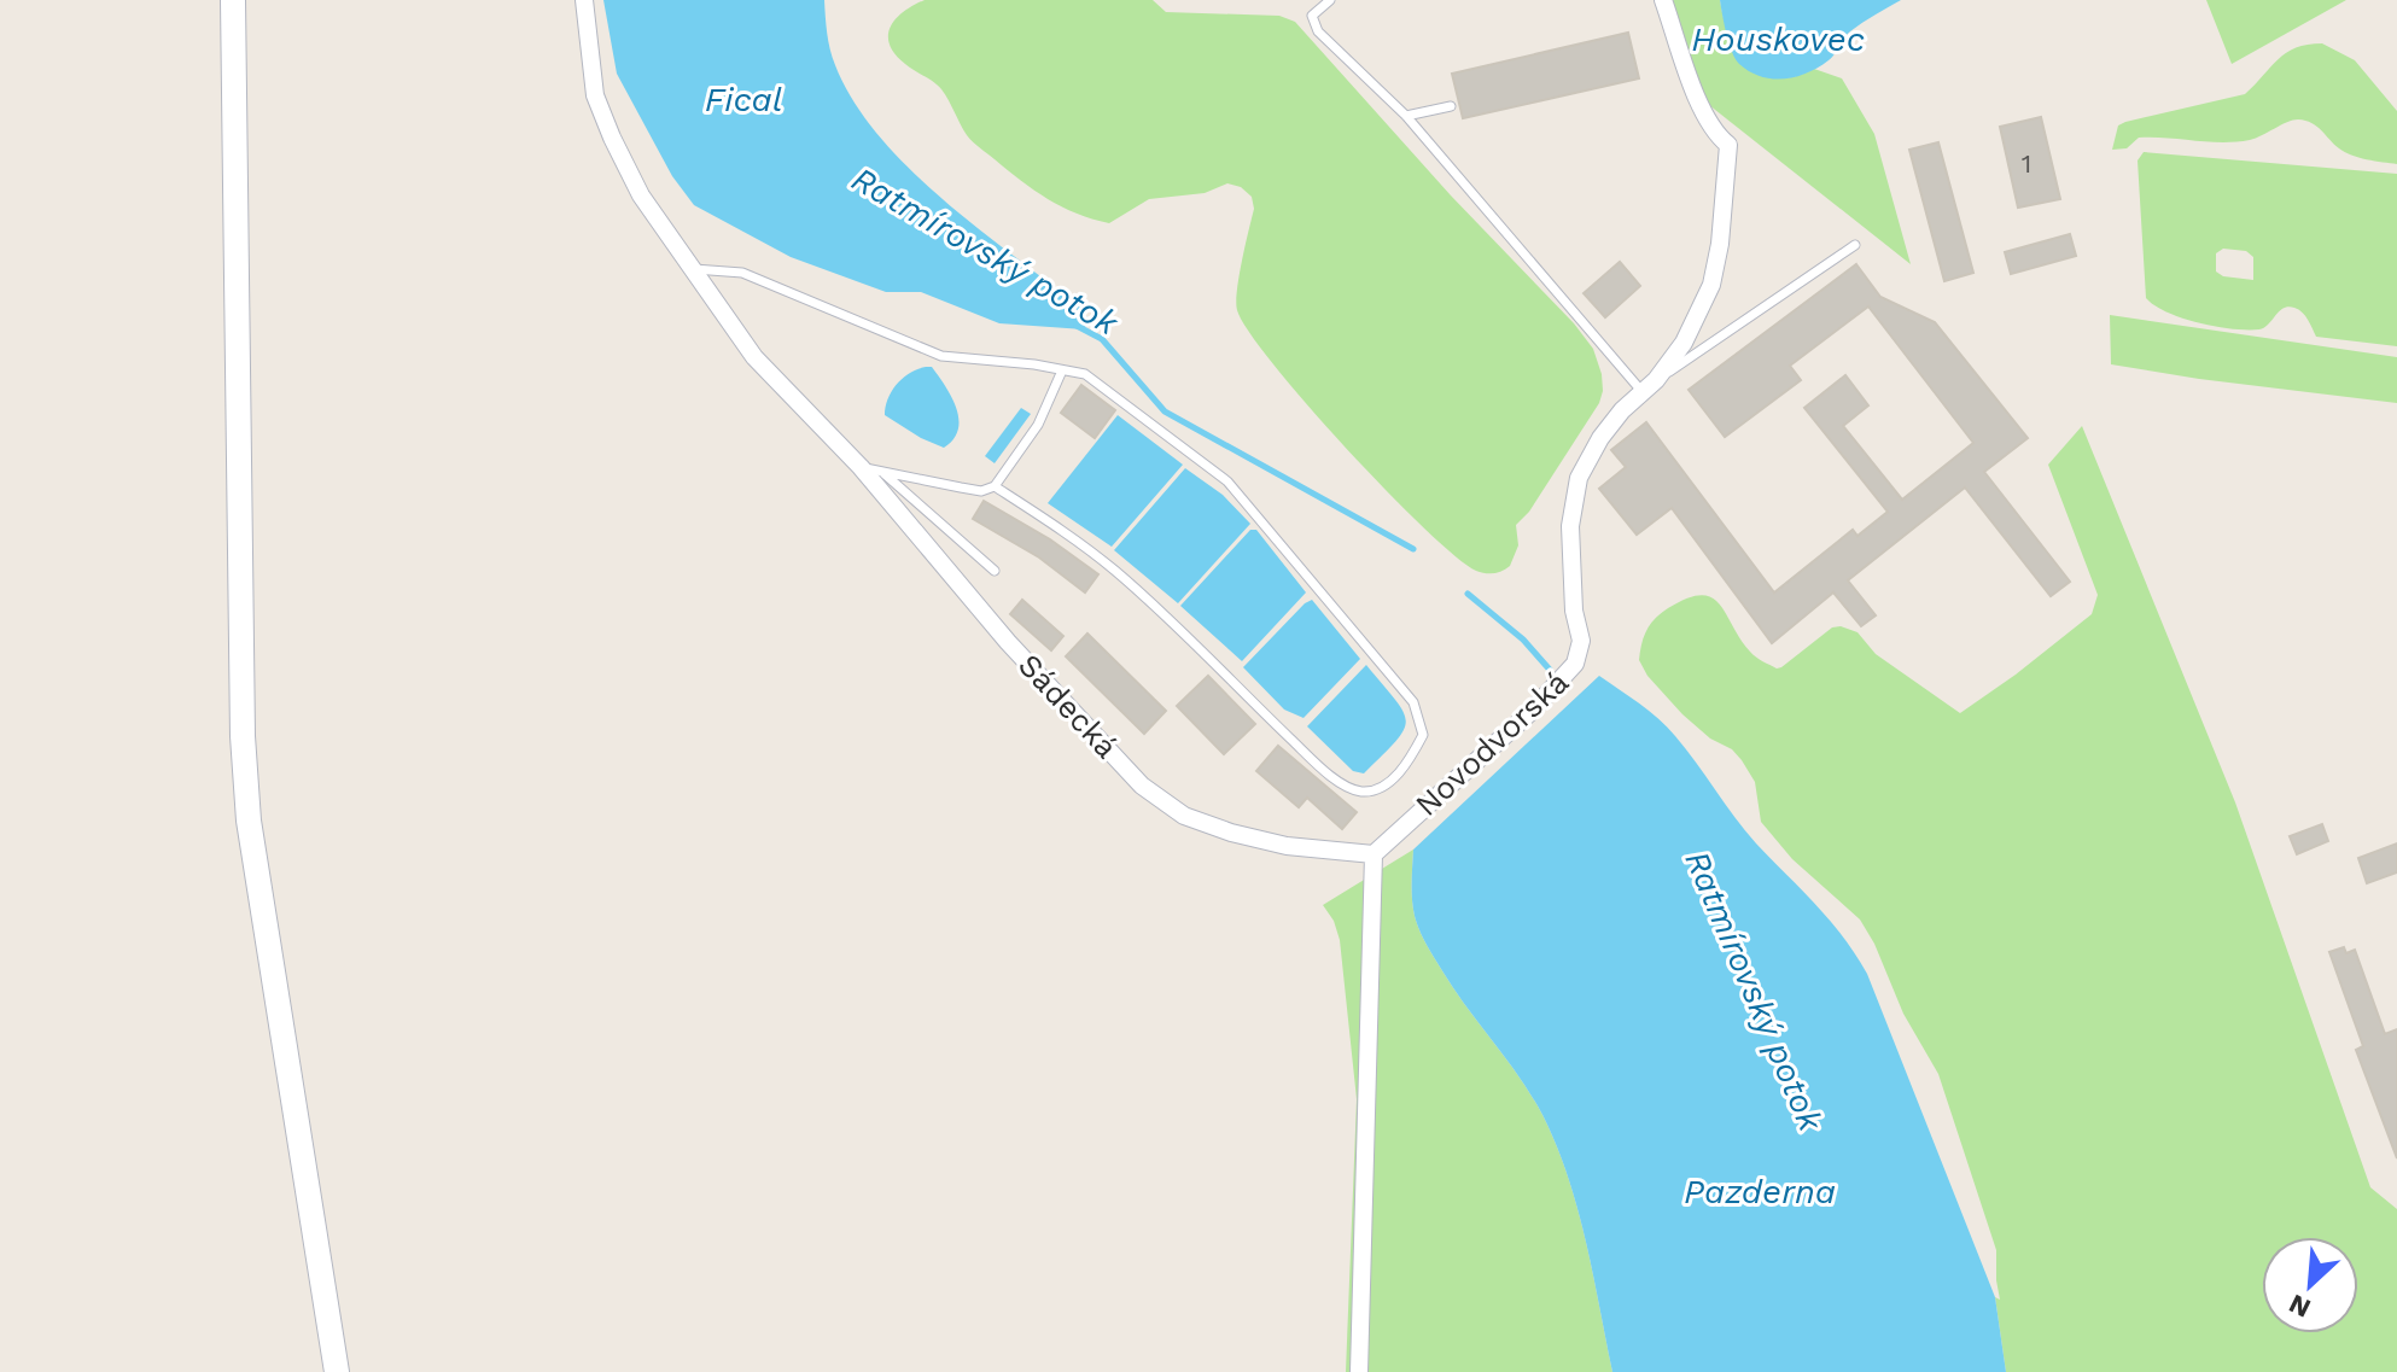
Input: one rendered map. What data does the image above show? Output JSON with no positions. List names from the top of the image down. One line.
{"streets":{"street":["Sádecká","Novodvorská"]},"crossings":[["Sádecká","Novodvorská"]],"water":["Houskovec","Fical","Ratmírovský potok","Pazderna"],"house_numbers":["1"],"north":"bottom left"}
